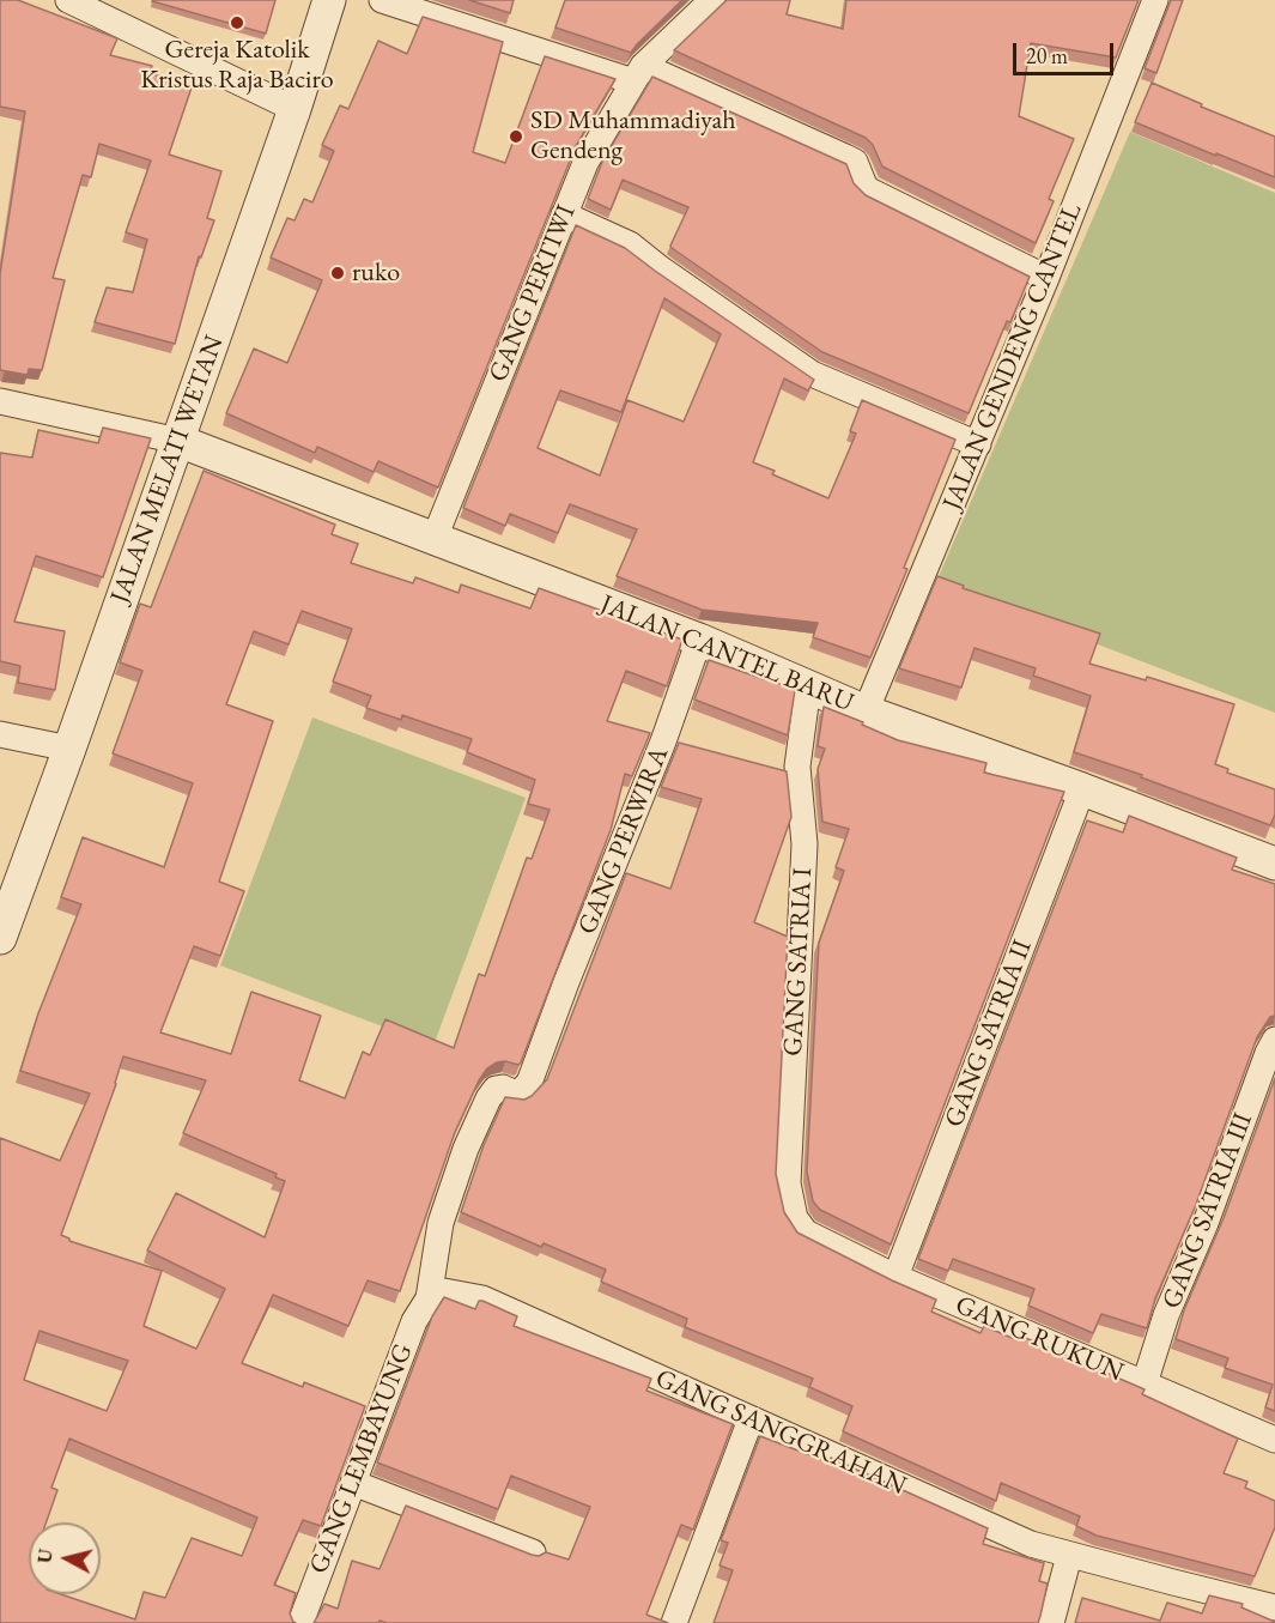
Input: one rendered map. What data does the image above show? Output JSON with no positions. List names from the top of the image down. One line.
{"streets":{"street":["GANG PERTIWI","JALAN GENDENG CANTEL","JALAN MELATI WETAN","JALAN CANTEL BARU","GANG PERWIRA","GANG SATRIA I","GANG SATRIA II","GANG SATRIA III","GANG RUKUN","GANG SANGGRAHAN","GANG LEMBAYUNG"]},"crossings":[["GANG PERTIWI","JALAN CANTEL BARU"],["JALAN GENDENG CANTEL","JALAN CANTEL BARU"],["JALAN MELATI WETAN","JALAN CANTEL BARU"],["JALAN CANTEL BARU","GANG PERWIRA"],["JALAN CANTEL BARU","GANG SATRIA I"],["JALAN CANTEL BARU","GANG SATRIA II"],["GANG PERWIRA","GANG SANGGRAHAN"],["GANG PERWIRA","GANG LEMBAYUNG"],["GANG SATRIA I","GANG RUKUN"],["GANG SATRIA II","GANG RUKUN"],["GANG SATRIA III","GANG RUKUN"],["GANG SANGGRAHAN","GANG LEMBAYUNG"]],"places":["Gereja Katolik Kristus Raja Baciro","SD Muhammadiyah Gendeng","ruko"],"scale_bar":"20 m","north":"left"}
